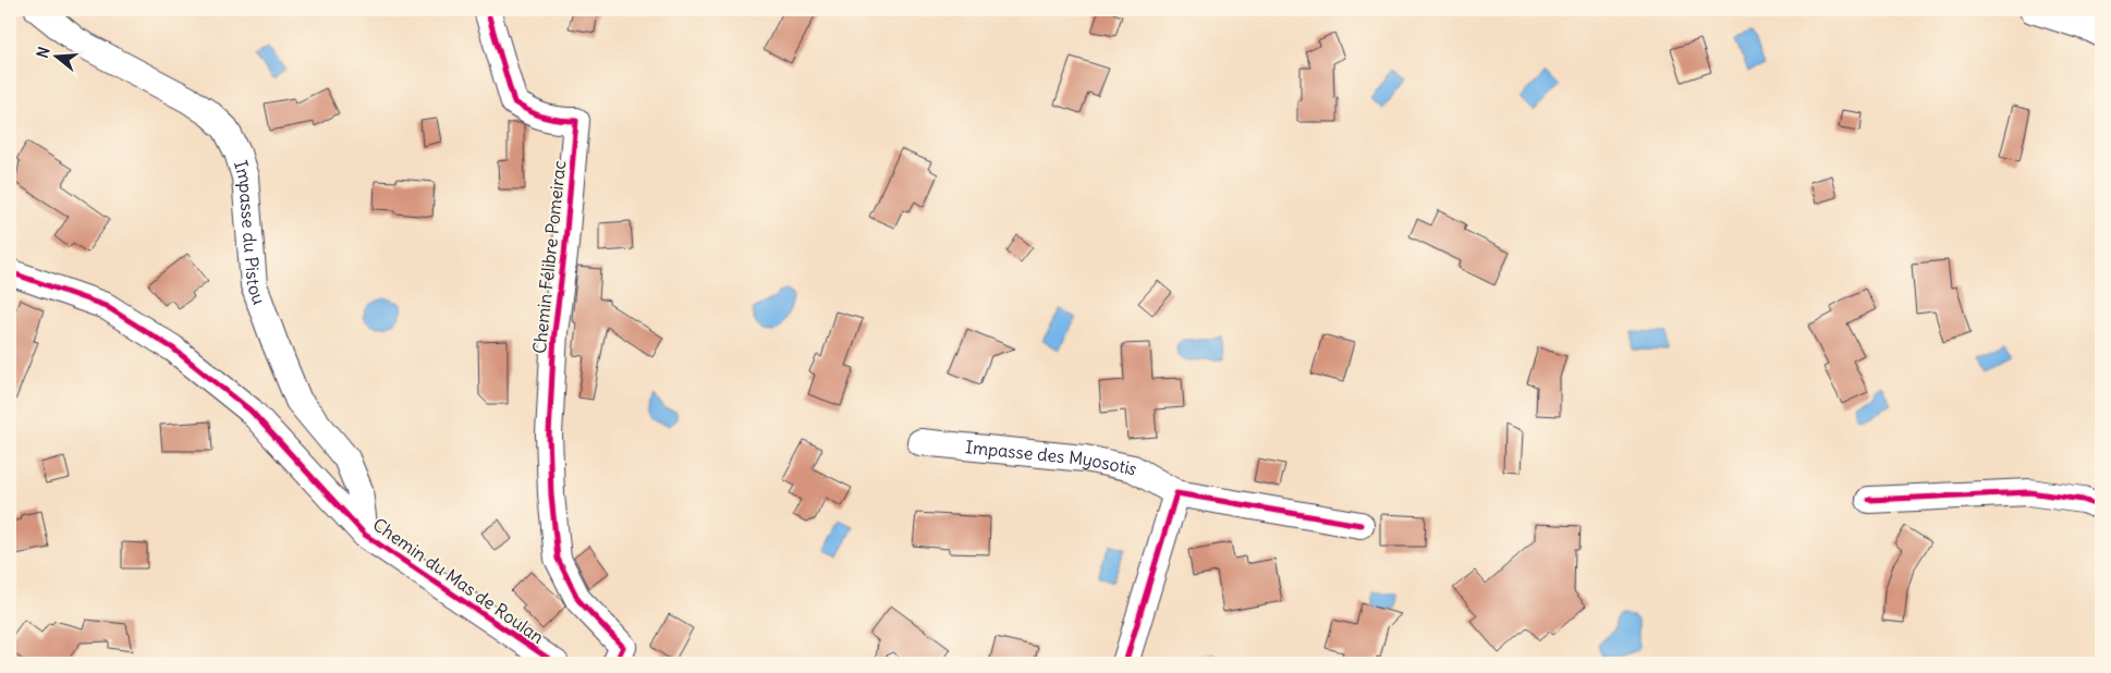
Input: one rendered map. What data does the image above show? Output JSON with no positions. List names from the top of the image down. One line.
{"streets":{"street":["Impasse du Pistou","Chemin Félibre Pomeirac","Impasse des Myosotis","Chemin du Mas de Roulan"]},"crossings":[["Impasse du Pistou","Chemin du Mas de Roulan"]],"north":"left"}
